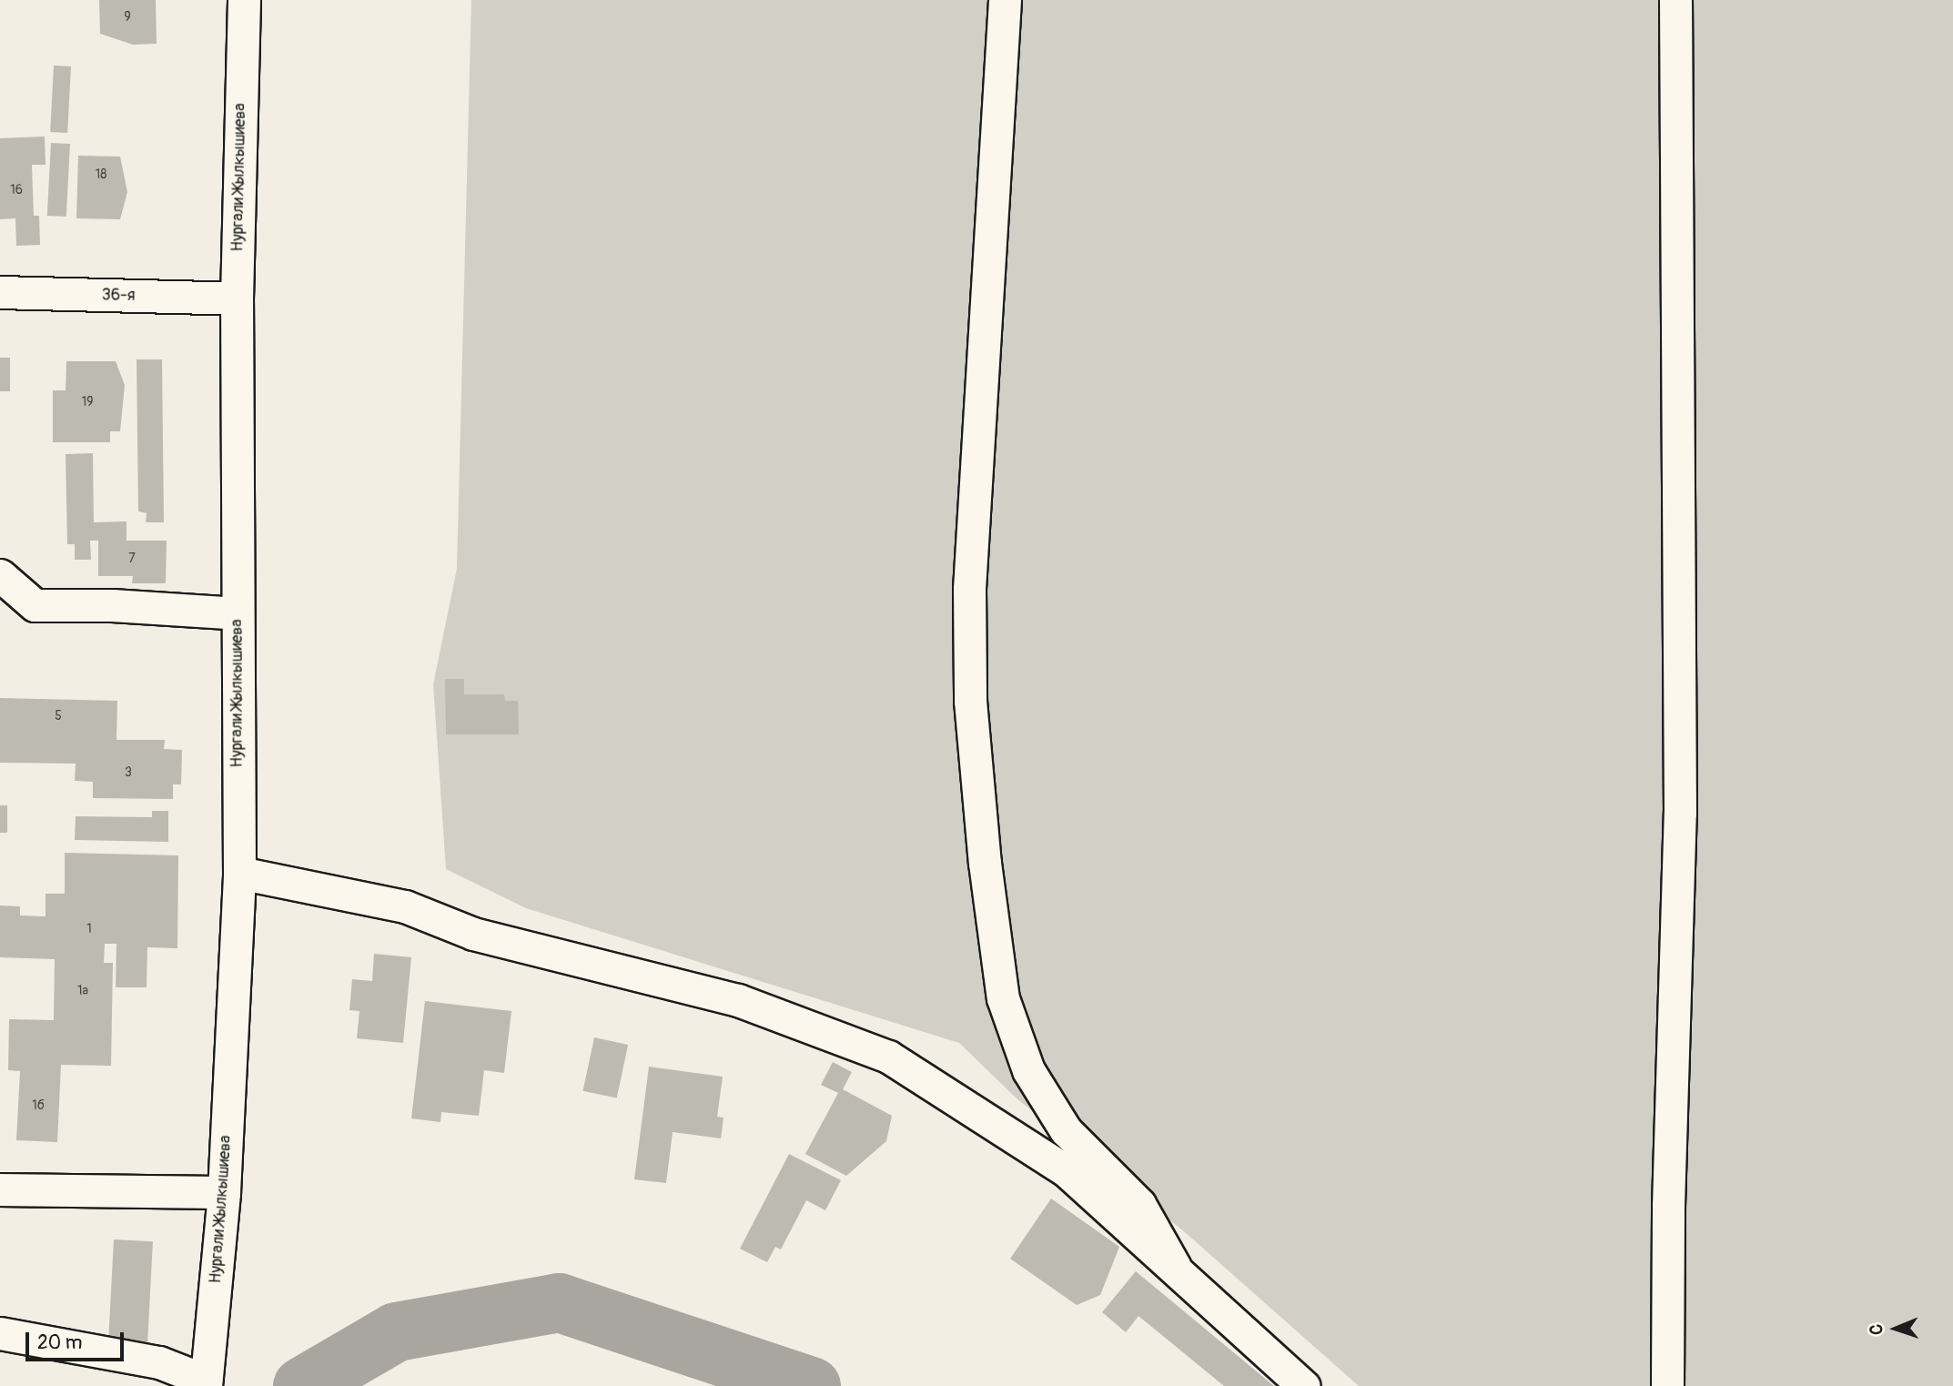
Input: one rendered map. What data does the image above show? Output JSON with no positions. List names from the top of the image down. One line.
{"streets":{"street":["Нургали Жылкышиева","36-я"]},"crossings":[["Нургали Жылкышиева","36-я"]],"house_numbers":["9","18","16","19","7","5","3","1","1а","1б"],"scale_bar":"20 m","north":"left"}
